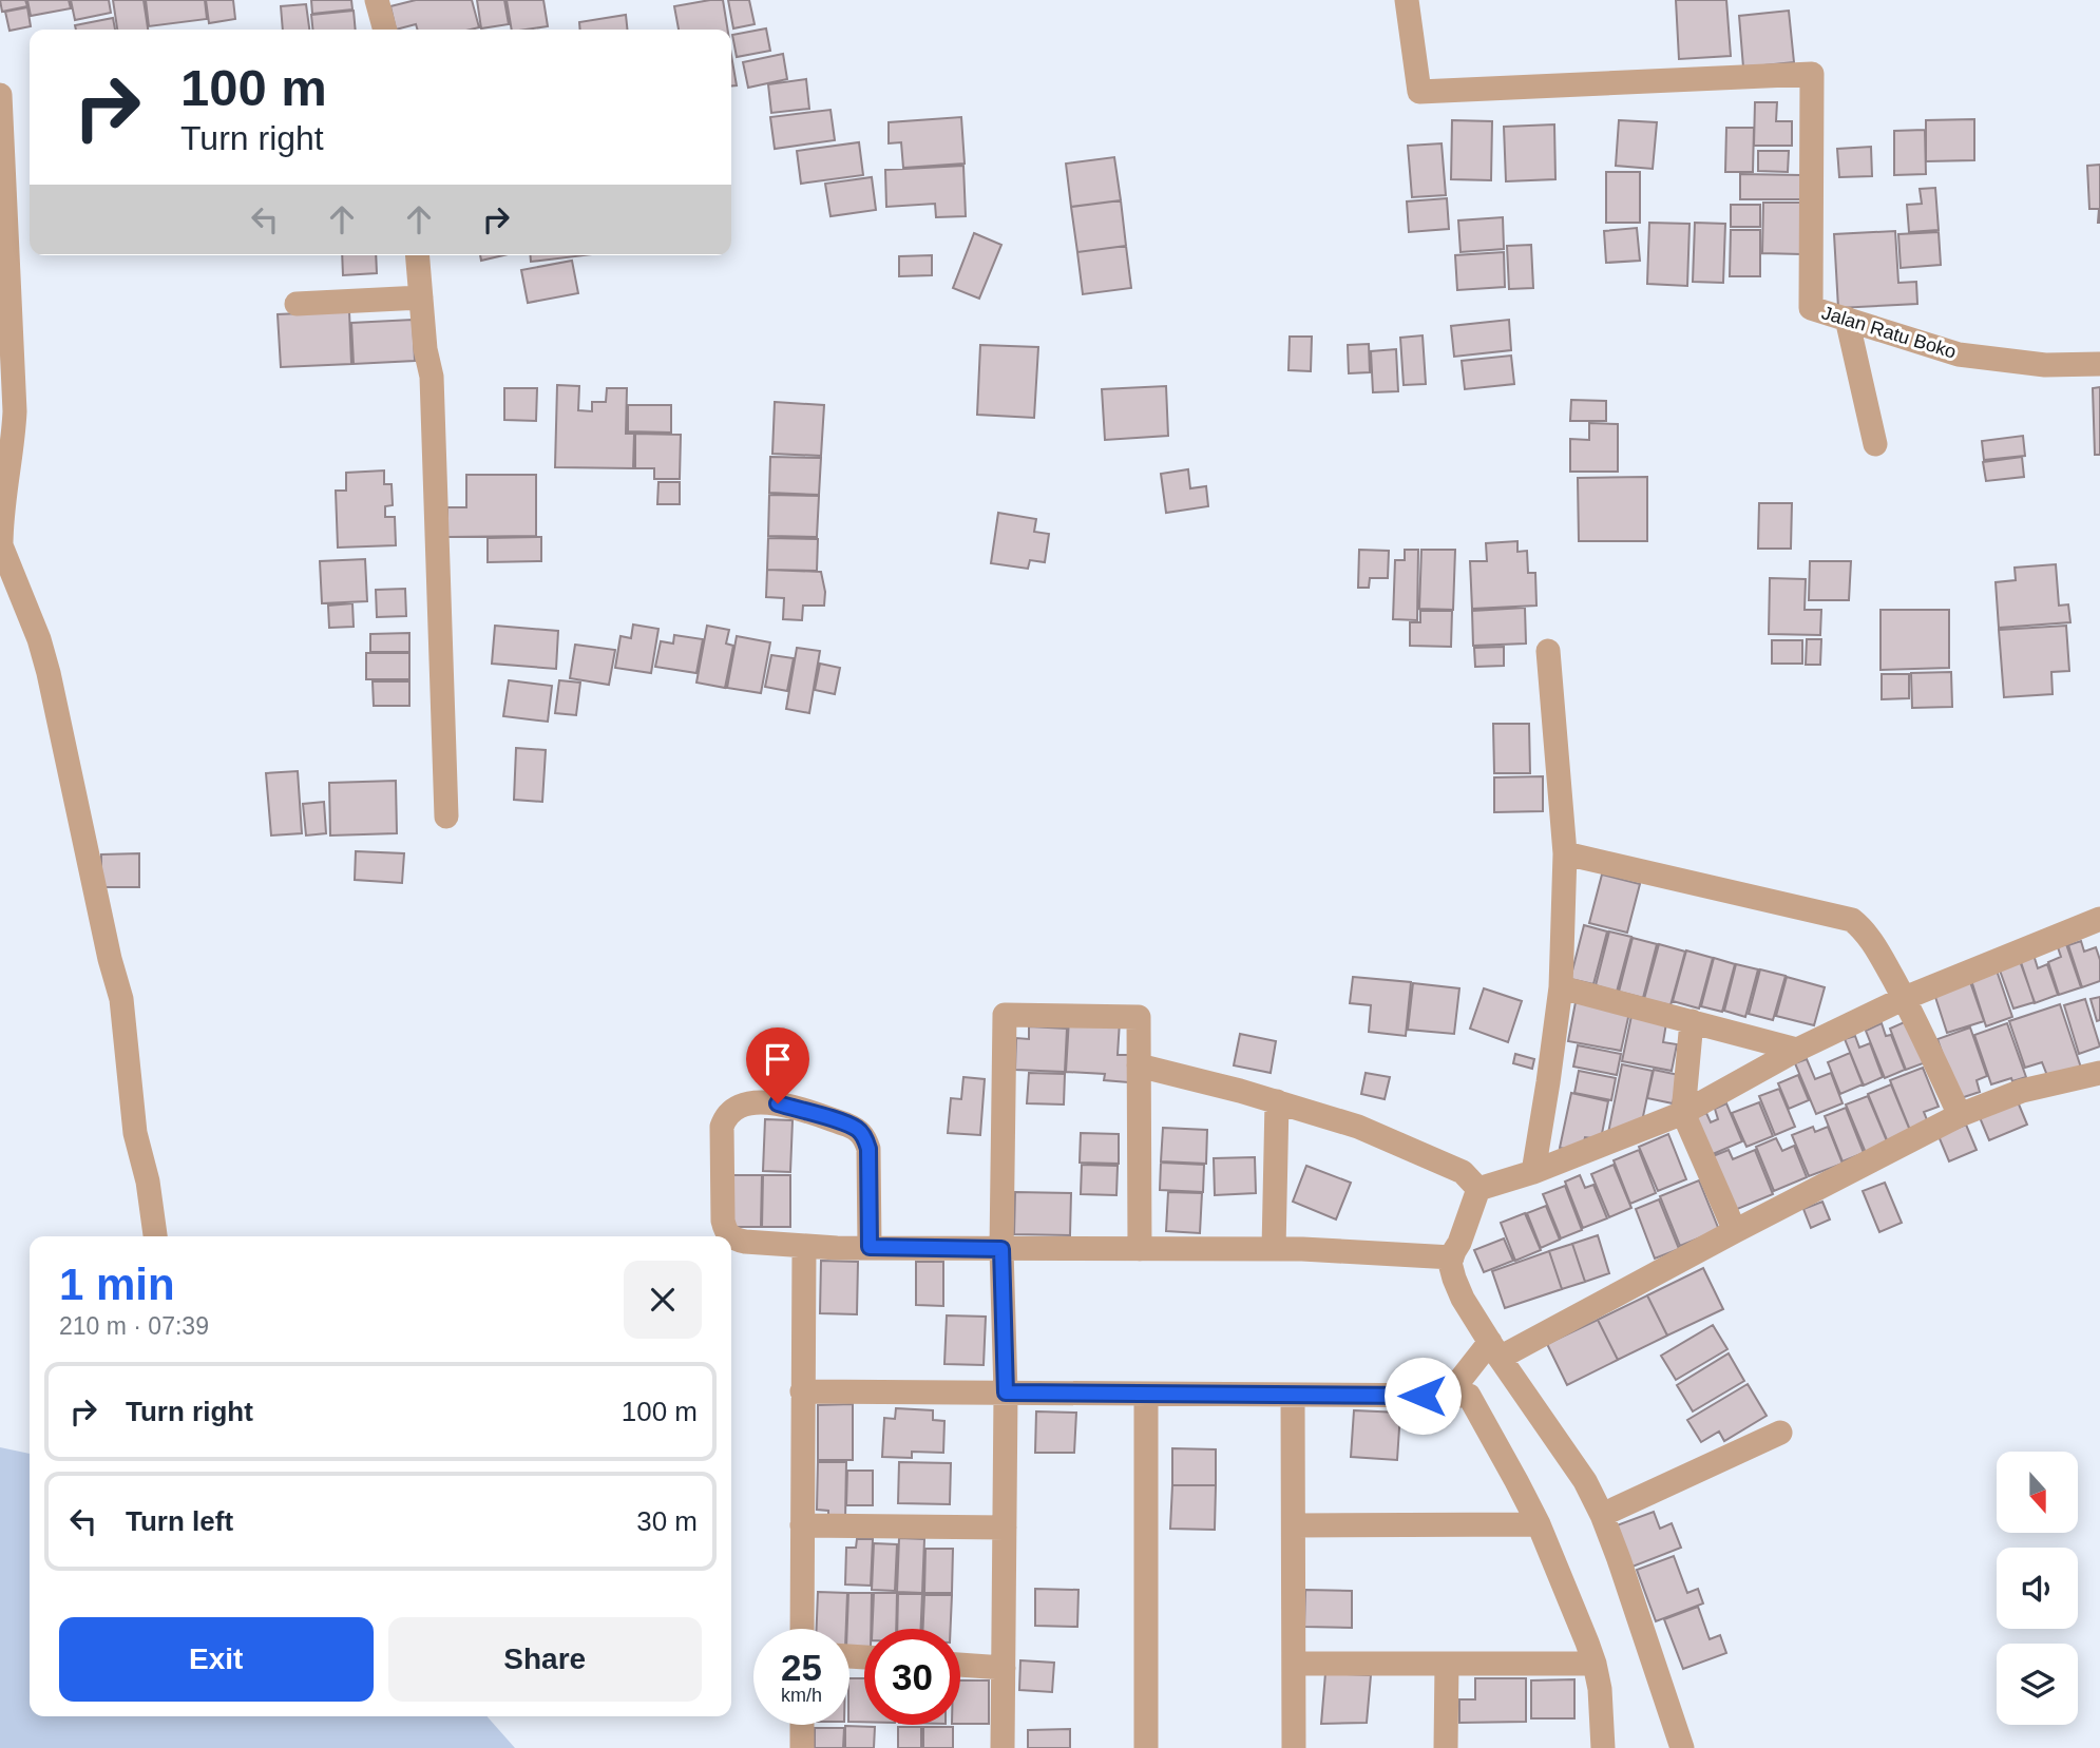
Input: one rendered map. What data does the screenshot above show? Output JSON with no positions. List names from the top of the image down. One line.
{"streets":{"street":["Jalan Ratu Boko"]},"north":"bottom","page":{"turn":["100 m","Turn right"],"heading":["1 min","210 m · 07:39"],"list":[{"name":"Turn right","value":"100 m"},{"name":"Turn left","value":"30 m"}],"buttons":["Exit","Share"],"speed":"25 km/h","limit":"30"}}
